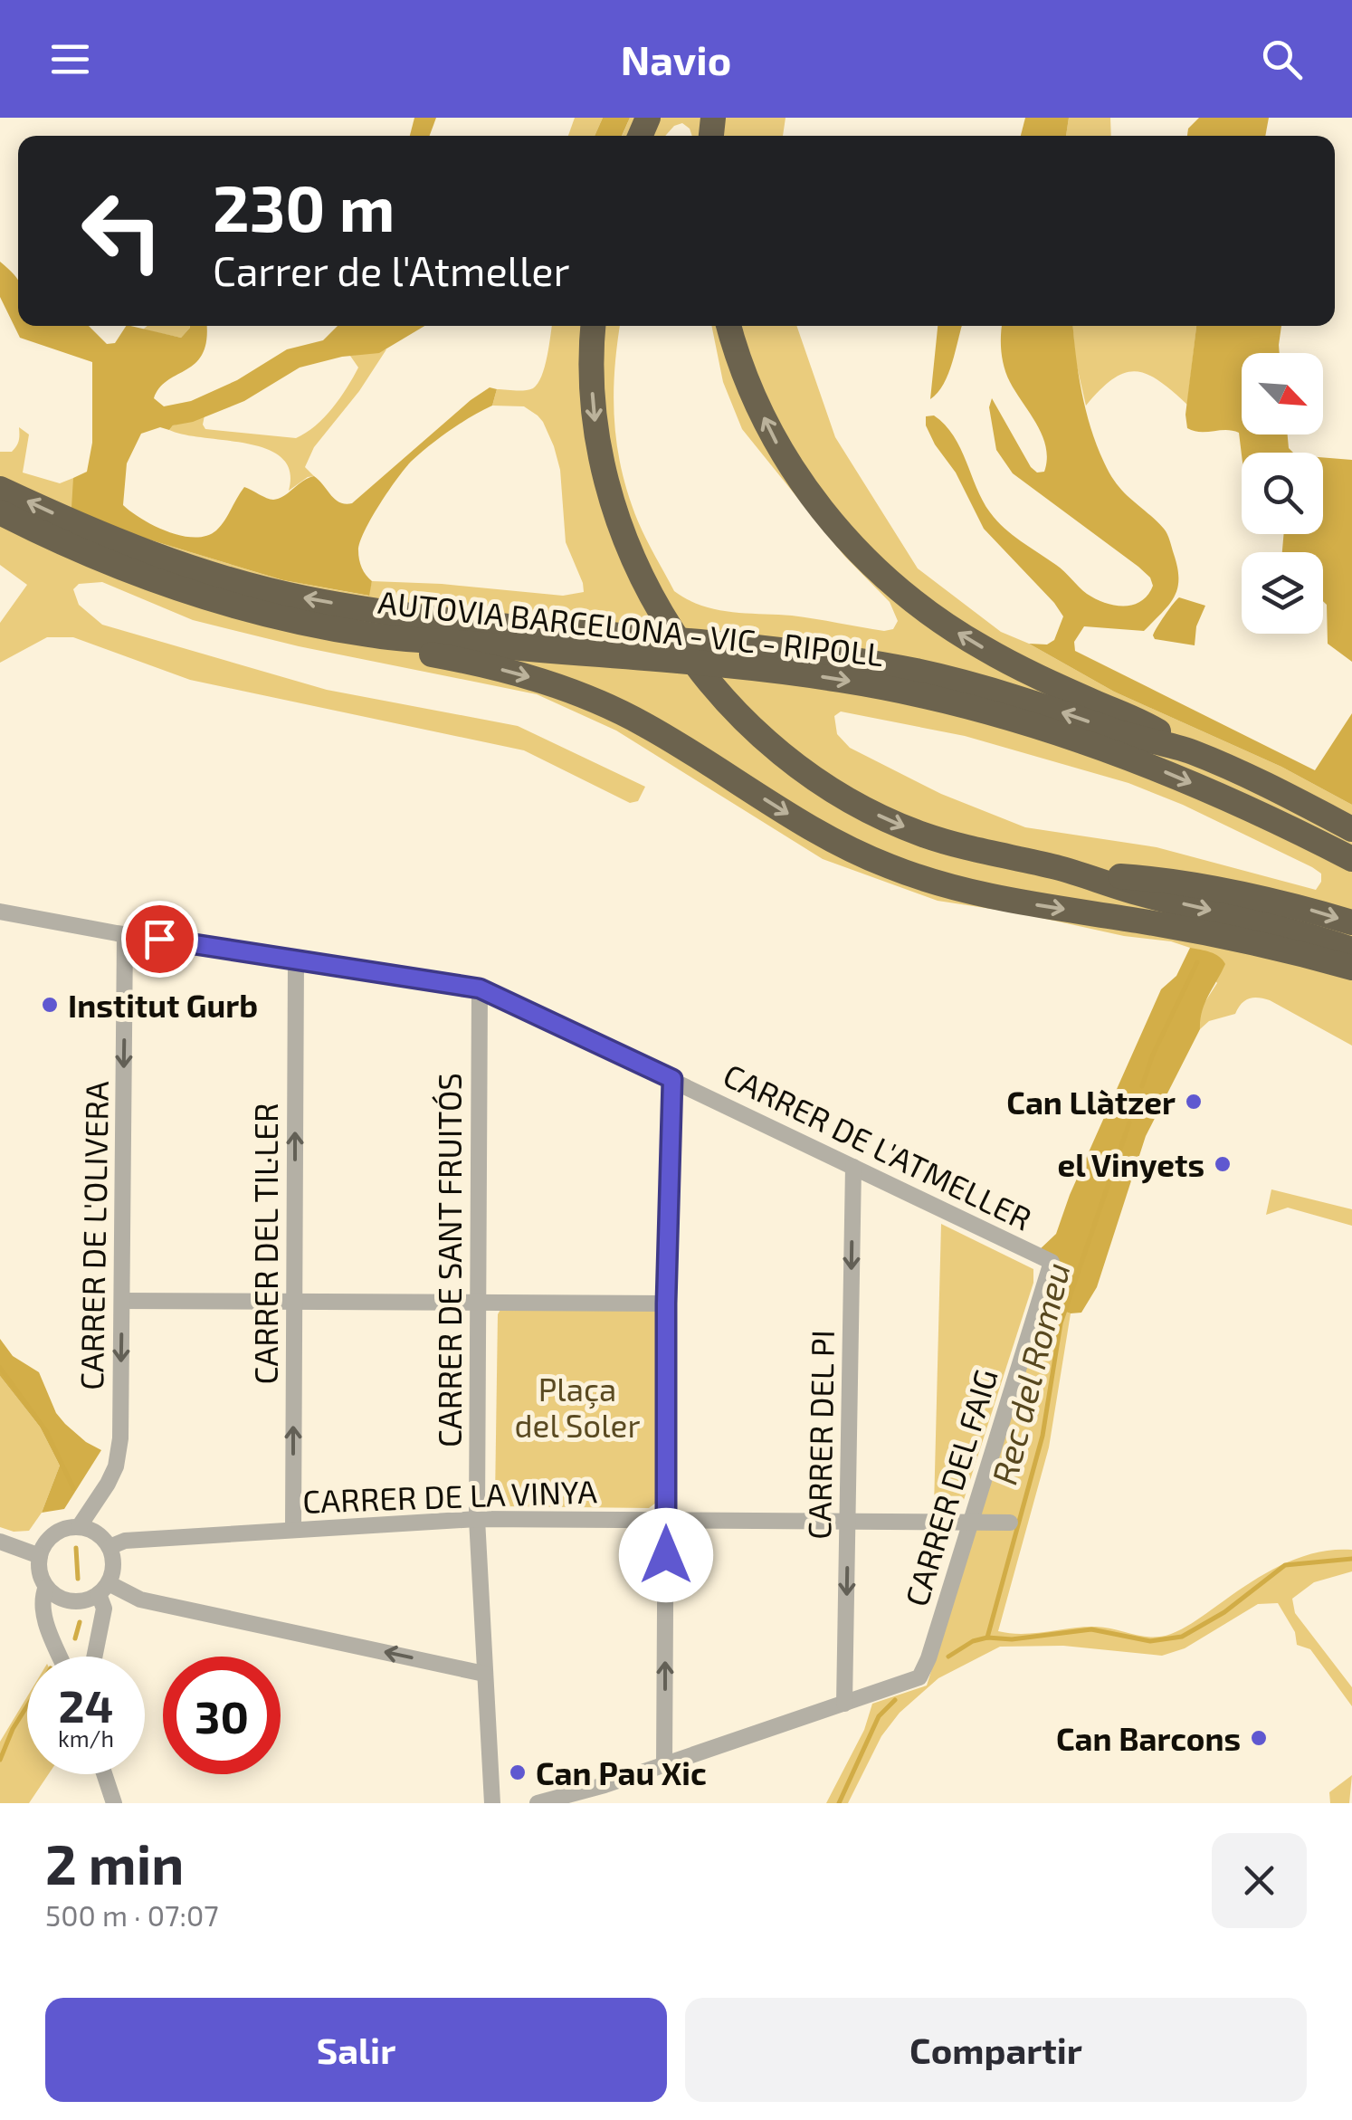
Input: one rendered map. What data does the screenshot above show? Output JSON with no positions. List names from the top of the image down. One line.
{"streets":{"highway":["AUTOVIA BARCELONA - VIC - RIPOLL"],"street":["CARRER DE L'ATMELLER","CARRER DE L'OLIVERA","CARRER DEL TIL·LER","CARRER DE SANT FRUITÓS","CARRER DEL PI","CARRER DEL FAIG","CARRER DE LA VINYA"]},"crossings":[["CARRER DE L'ATMELLER","CARRER DE L'OLIVERA"],["CARRER DE L'ATMELLER","CARRER DEL TIL·LER"],["CARRER DE L'ATMELLER","CARRER DE SANT FRUITÓS"],["CARRER DE L'ATMELLER","CARRER DEL PI"],["CARRER DE L'ATMELLER","CARRER DEL FAIG"],["CARRER DE L'OLIVERA","CARRER DE LA VINYA"],["CARRER DEL TIL·LER","CARRER DE LA VINYA"],["CARRER DE SANT FRUITÓS","CARRER DE LA VINYA"],["CARRER DEL PI","CARRER DEL FAIG"],["CARRER DEL PI","CARRER DE LA VINYA"],["CARRER DEL FAIG","CARRER DE LA VINYA"]],"one_way":["CARRER DE L'OLIVERA","CARRER DEL TIL·LER","CARRER DEL PI"],"water":["Rec del Romeu"],"parks":["Plaça del Soler"],"places":["Institut Gurb","Can Llàtzer","el Vinyets","Can Barcons","Can Pau Xic"],"north":"bottom right","page":{"header":"Navio","turn":["230 m","Carrer de l'Atmeller"],"speed":"24 km/h","limit":"30","heading":["2 min","500 m · 07:07"],"buttons":["Salir","Compartir"]}}
